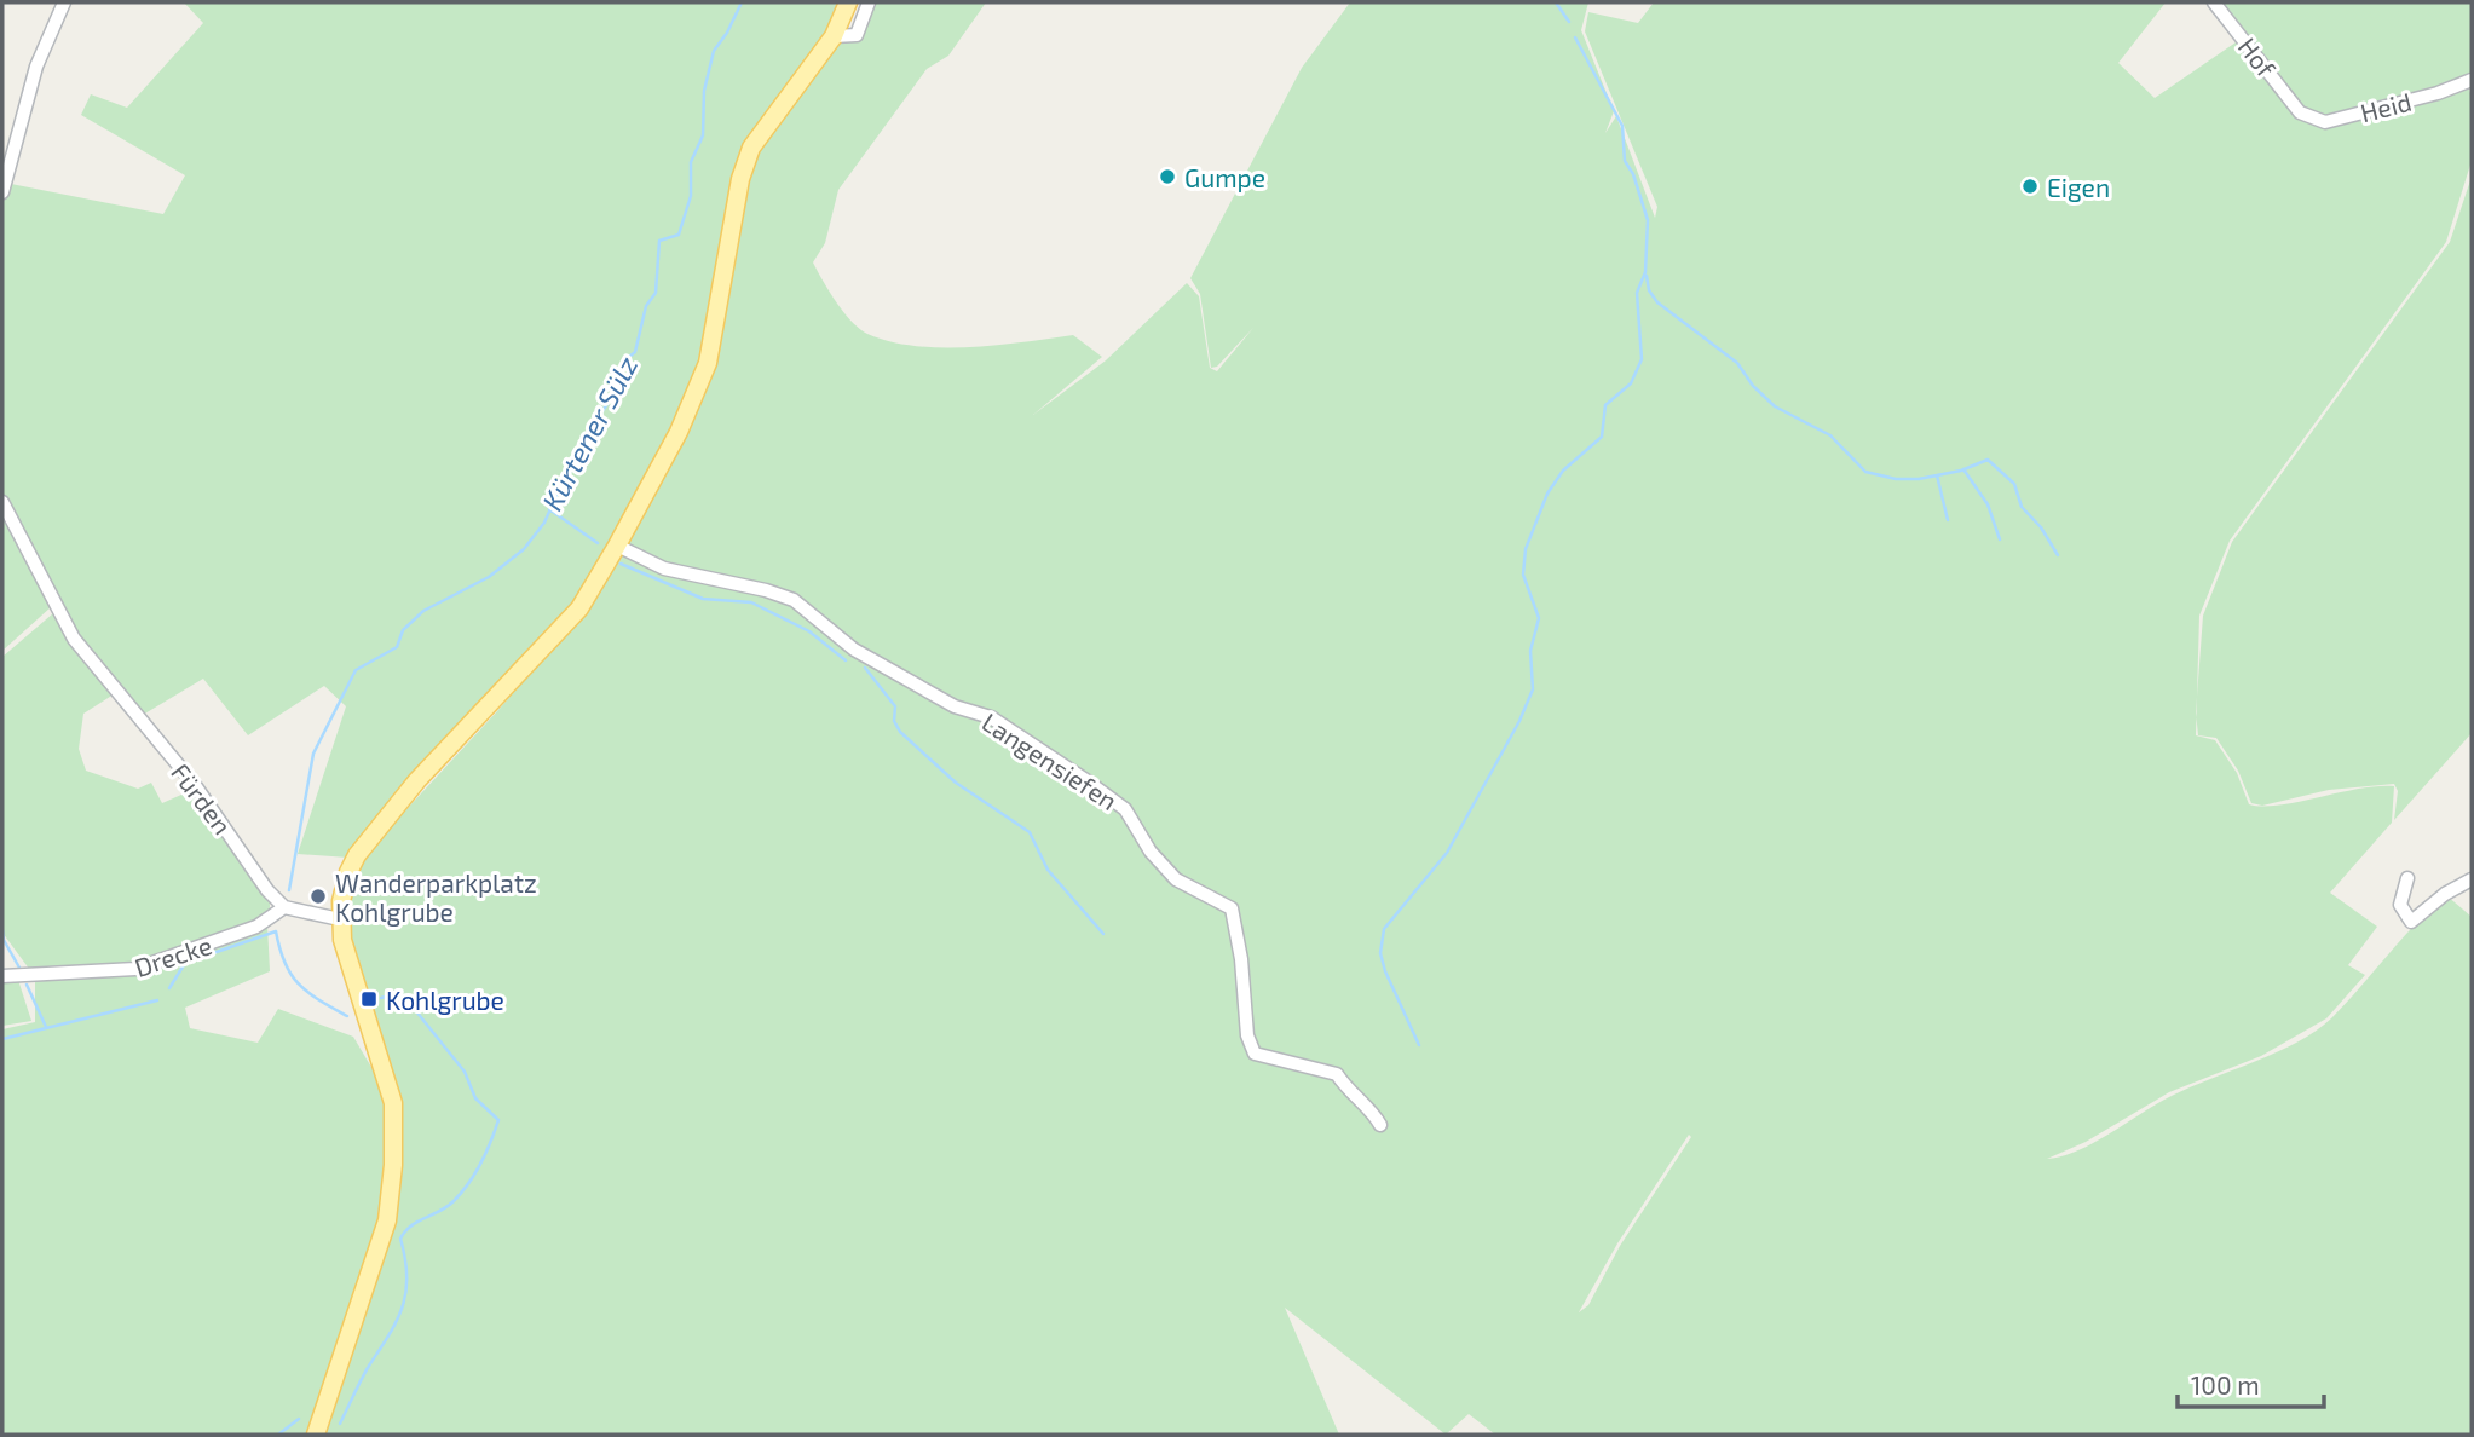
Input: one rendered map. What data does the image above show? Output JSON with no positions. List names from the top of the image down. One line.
{"streets":{"street":["Hof","Heid","Langensiefen","Fürden","Drecke"]},"crossings":[["Hof","Heid"],["Fürden","Drecke"]],"water":["Kürtener Sülz"],"places":{"other":["Gumpe","Eigen","Wanderparkplatz Kohlgrube"],"transit":["Kohlgrube"]},"scale_bar":"100 m"}
